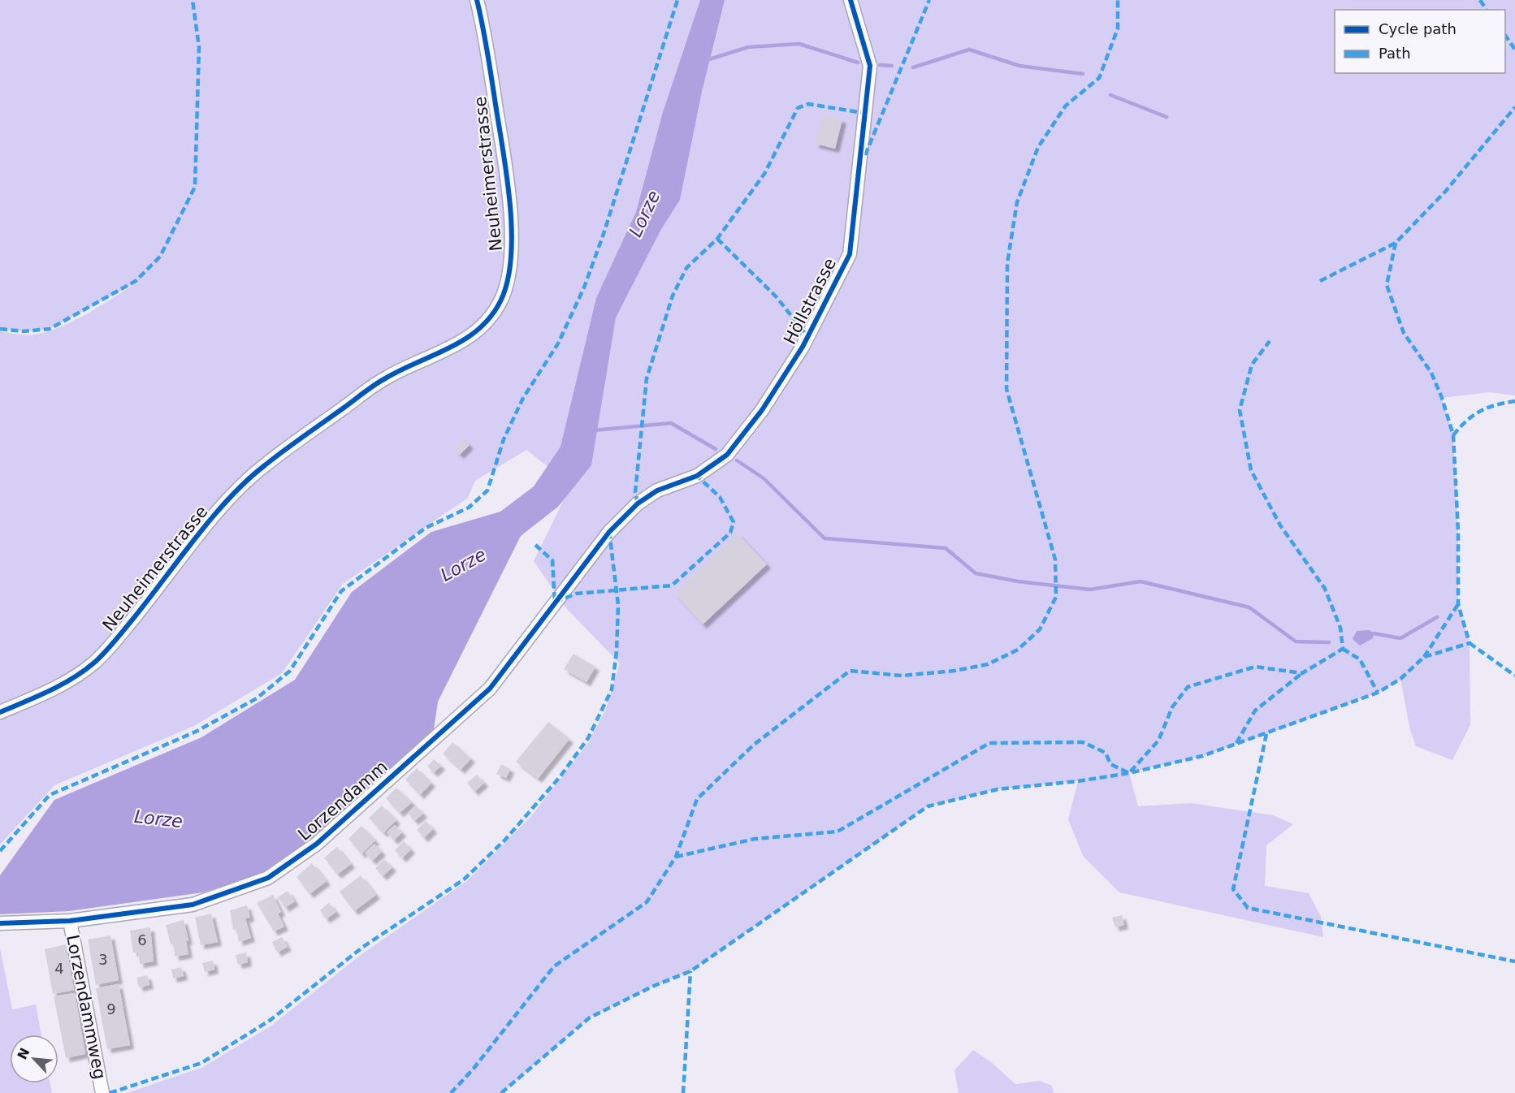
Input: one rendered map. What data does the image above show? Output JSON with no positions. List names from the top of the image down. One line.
{"streets":{"street":["Neuheimerstrasse","Höllstrasse","Lorzendamm","Lorzendammweg"]},"crossings":[["Höllstrasse","Lorzendamm"],["Lorzendamm","Lorzendammweg"]],"water":["Lorze"],"house_numbers":["6","3","4","9"],"legend":["Cycle path","Path"],"north":"top left"}
